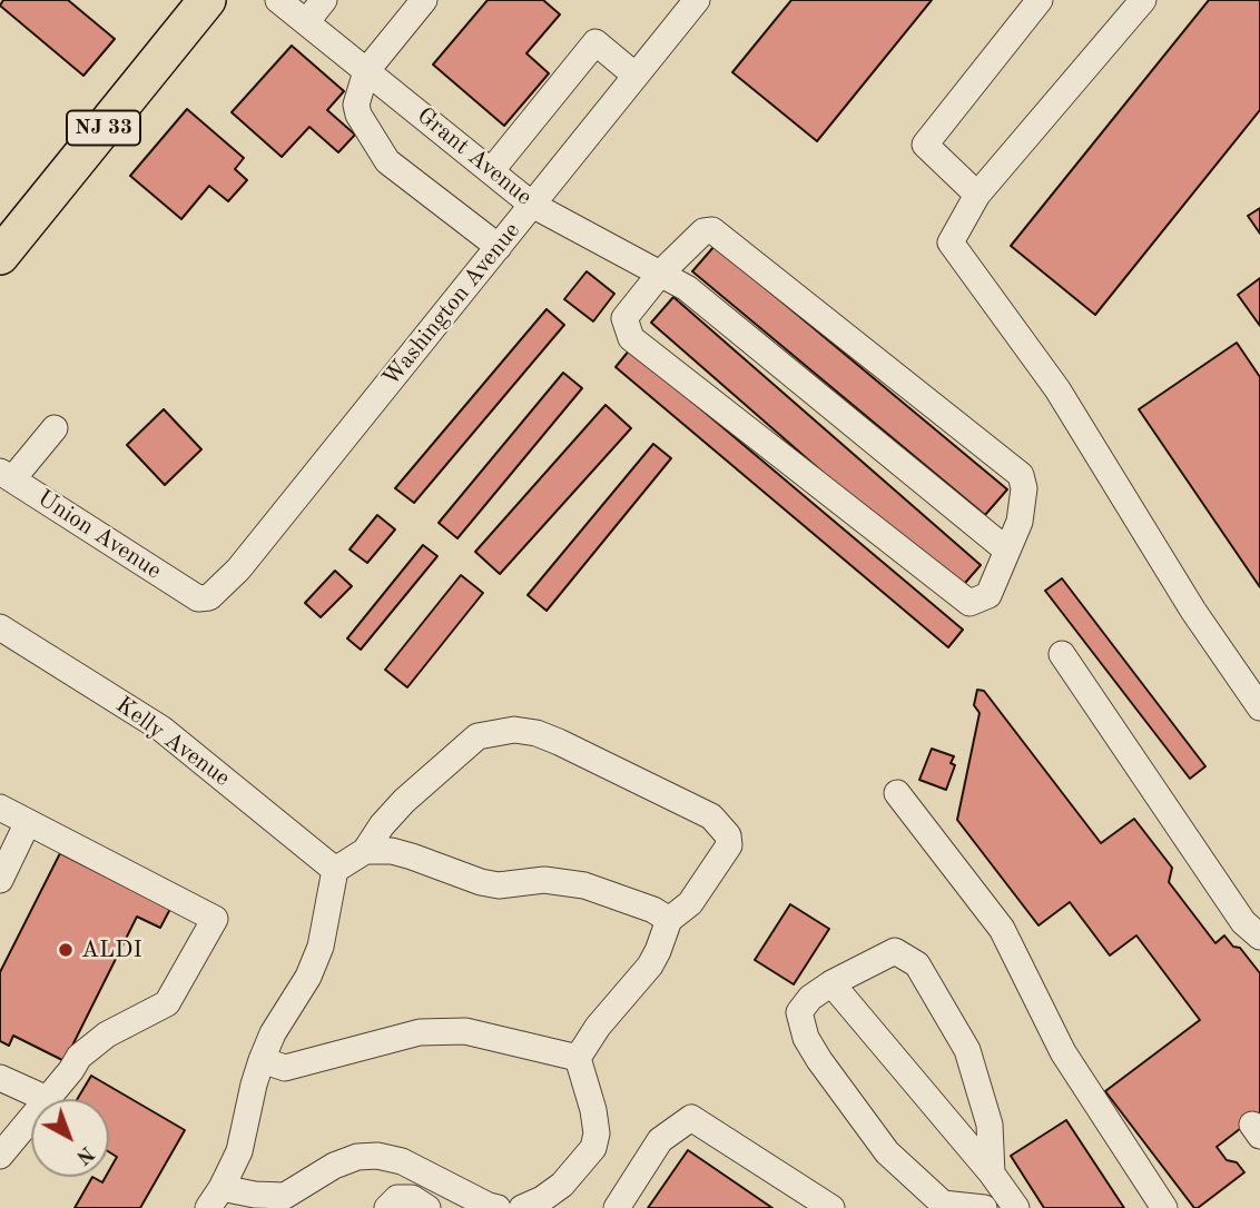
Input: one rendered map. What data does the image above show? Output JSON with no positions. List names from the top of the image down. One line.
{"streets":{"highway":["NJ 33"],"street":["Grant Avenue","Washington Avenue","Union Avenue","Kelly Avenue"]},"crossings":[["Grant Avenue","Washington Avenue"],["Washington Avenue","Union Avenue"]],"places":["ALDI"],"north":"bottom right"}
